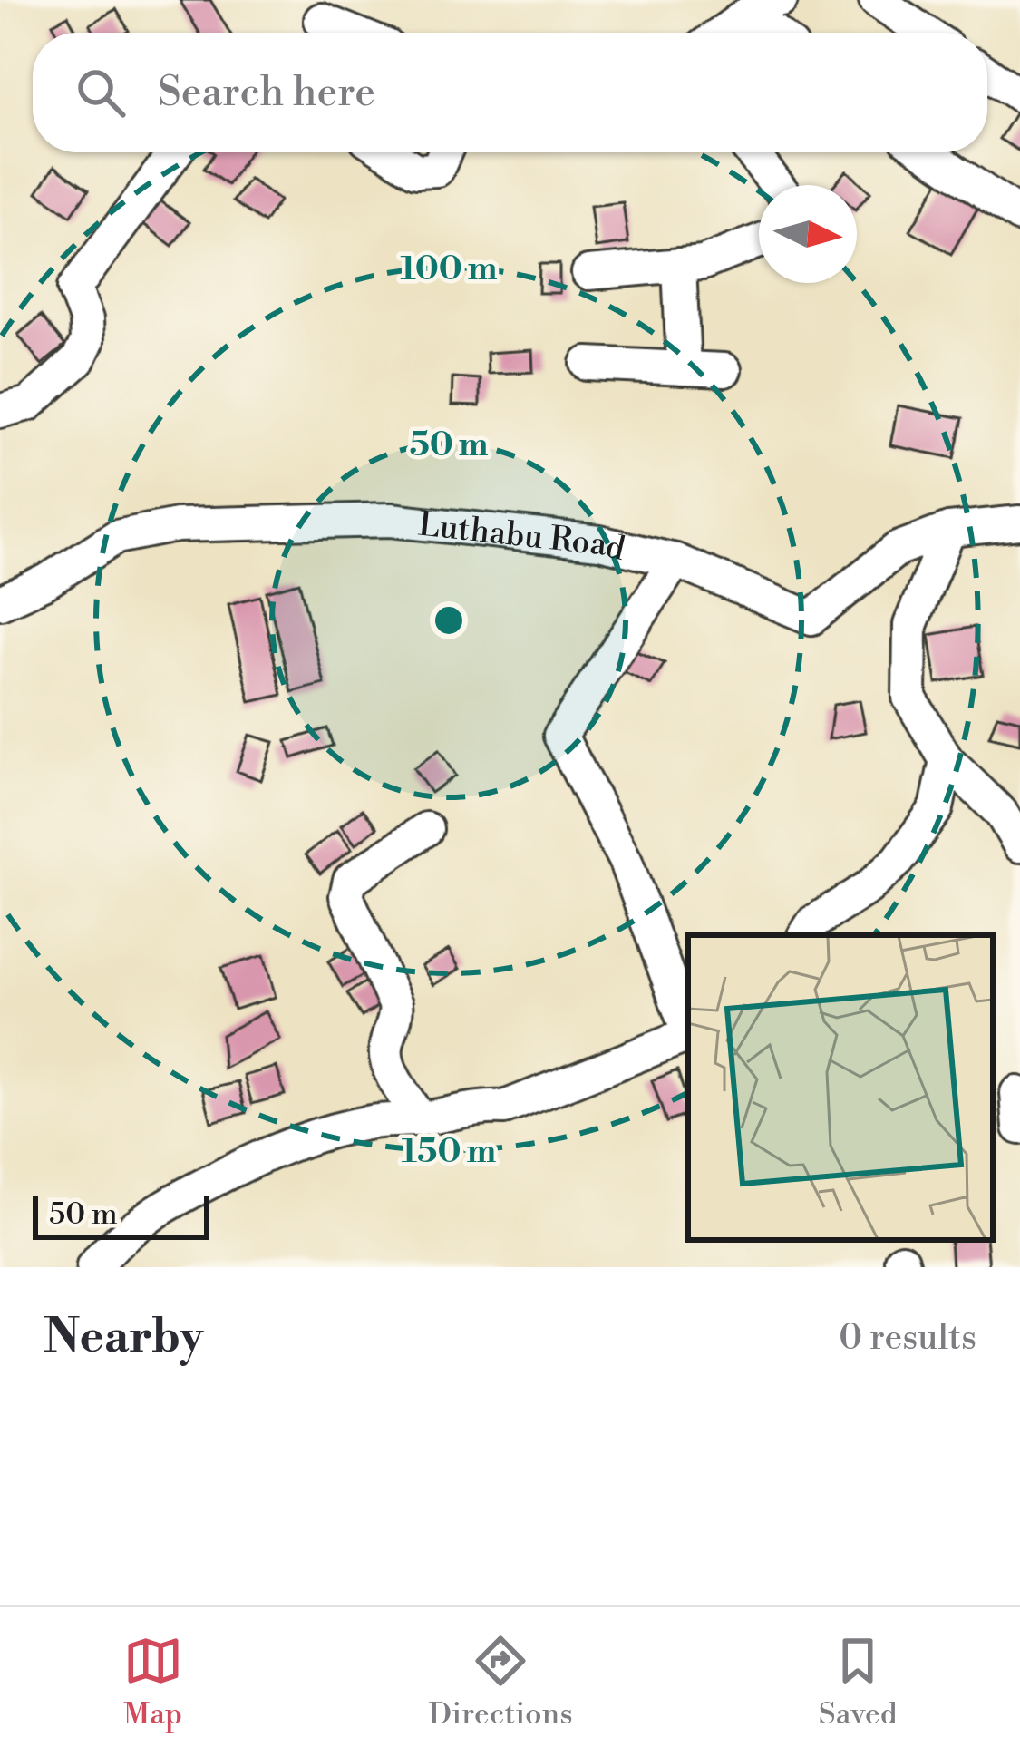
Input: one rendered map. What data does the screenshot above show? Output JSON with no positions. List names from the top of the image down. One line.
{"streets":{"street":["Luthabu Road"]},"scale_bar":"50 m","north":"right","page":{"search":"Search here","scale":"50 m","heading":["Nearby","0 results"],"nav":["Map","Directions","Saved"]},"rings":["100 m","50 m","150 m"]}
